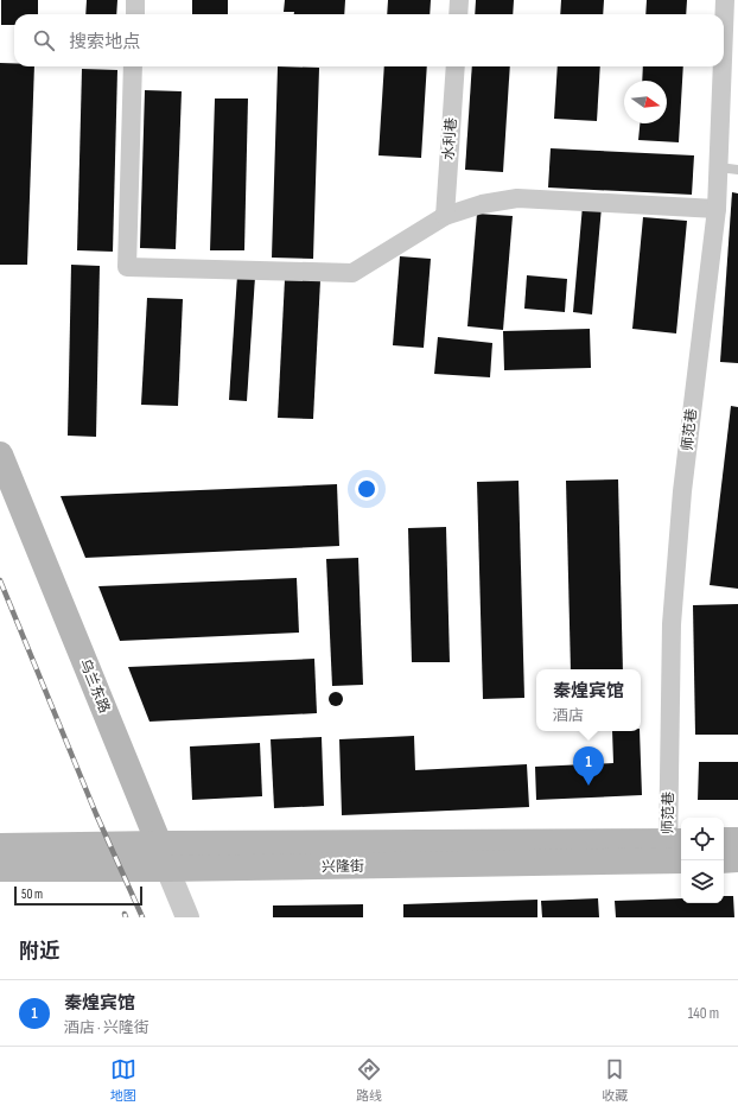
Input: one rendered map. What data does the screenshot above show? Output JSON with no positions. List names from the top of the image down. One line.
{"streets":{"main road":["乌兰东路","兴隆街"],"street":["水利巷","师范巷"]},"crossings":[["师范巷","兴隆街"],["乌兰东路","兴隆街"]],"scale_bar":"50 m","north":"right","page":{"search":"搜索地点","popup":["秦煌宾馆","酒店"],"pins":"1","scale":"50 m","heading":"附近","list":[{"mark":"1","name":"秦煌宾馆","note":"酒店 · 兴隆街","value":"140 m"}],"nav":["地图","路线","收藏"]}}
